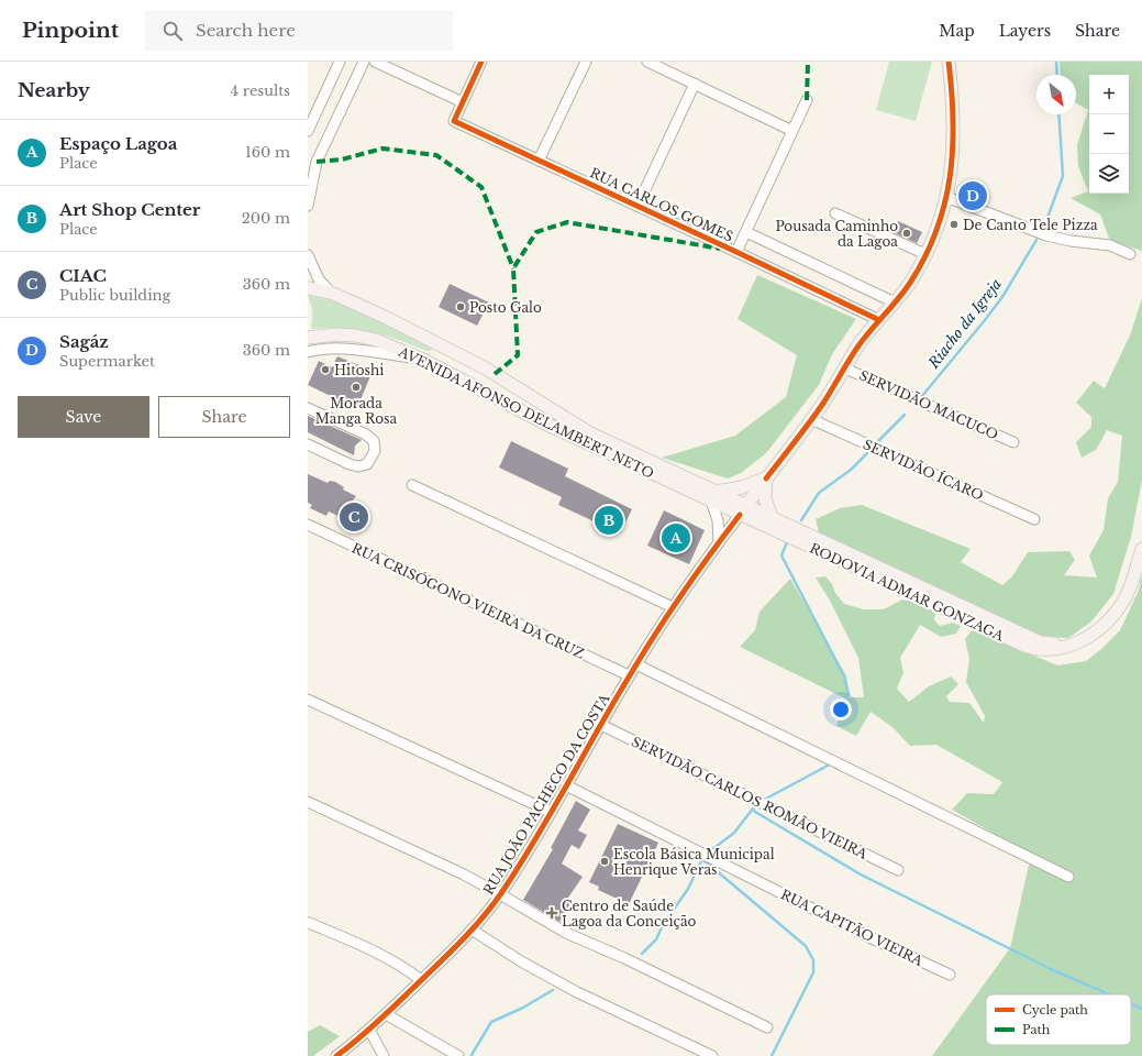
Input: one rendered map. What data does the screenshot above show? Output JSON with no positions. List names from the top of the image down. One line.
{"streets":{"main road":["AVENIDA AFONSO DELAMBERT NETO","RODOVIA ADMAR GONZAGA"],"street":["RUA CARLOS GOMES","SERVIDÃO MACUCO","SERVIDÃO ÍCARO","RUA CRISÓGONO VIEIRA DA CRUZ","RUA JOÃO PACHECO DA COSTA","SERVIDÃO CARLOS ROMÃO VIEIRA","RUA CAPITÃO VIEIRA"]},"crossings":[["AVENIDA AFONSO DELAMBERT NETO","RODOVIA ADMAR GONZAGA"],["AVENIDA AFONSO DELAMBERT NETO","RUA JOÃO PACHECO DA COSTA"],["RODOVIA ADMAR GONZAGA","RUA JOÃO PACHECO DA COSTA"],["RUA CRISÓGONO VIEIRA DA CRUZ","RUA JOÃO PACHECO DA COSTA"],["RUA JOÃO PACHECO DA COSTA","SERVIDÃO CARLOS ROMÃO VIEIRA"],["RUA JOÃO PACHECO DA COSTA","RUA CAPITÃO VIEIRA"]],"water":["Riacho da Igreja"],"places":{"other":["De Canto Tele Pizza","Pousada Caminho da Lagoa","Posto Galo","Hitoshi","Morada Manga Rosa","Escola Básica Municipal Henrique Veras"],"health":["Centro de Saúde Lagoa da Conceição"]},"legend":["Cycle path","Path"],"north":"bottom right","page":{"header":"Pinpoint","search":"Search here","nav":["Map","Layers","Share"],"heading":["Nearby","4 results"],"map_buttons":["+","−"],"list":[{"mark":"A","name":"Espaço Lagoa","note":"Place","value":"160 m"},{"mark":"B","name":"Art Shop Center","note":"Place","value":"200 m"},{"mark":"C","name":"CIAC","note":"Public building","value":"360 m"},{"mark":"D","name":"Sagáz","note":"Supermarket","value":"360 m"}],"pins":["D","C","B","A"],"buttons":["Save","Share"]}}
